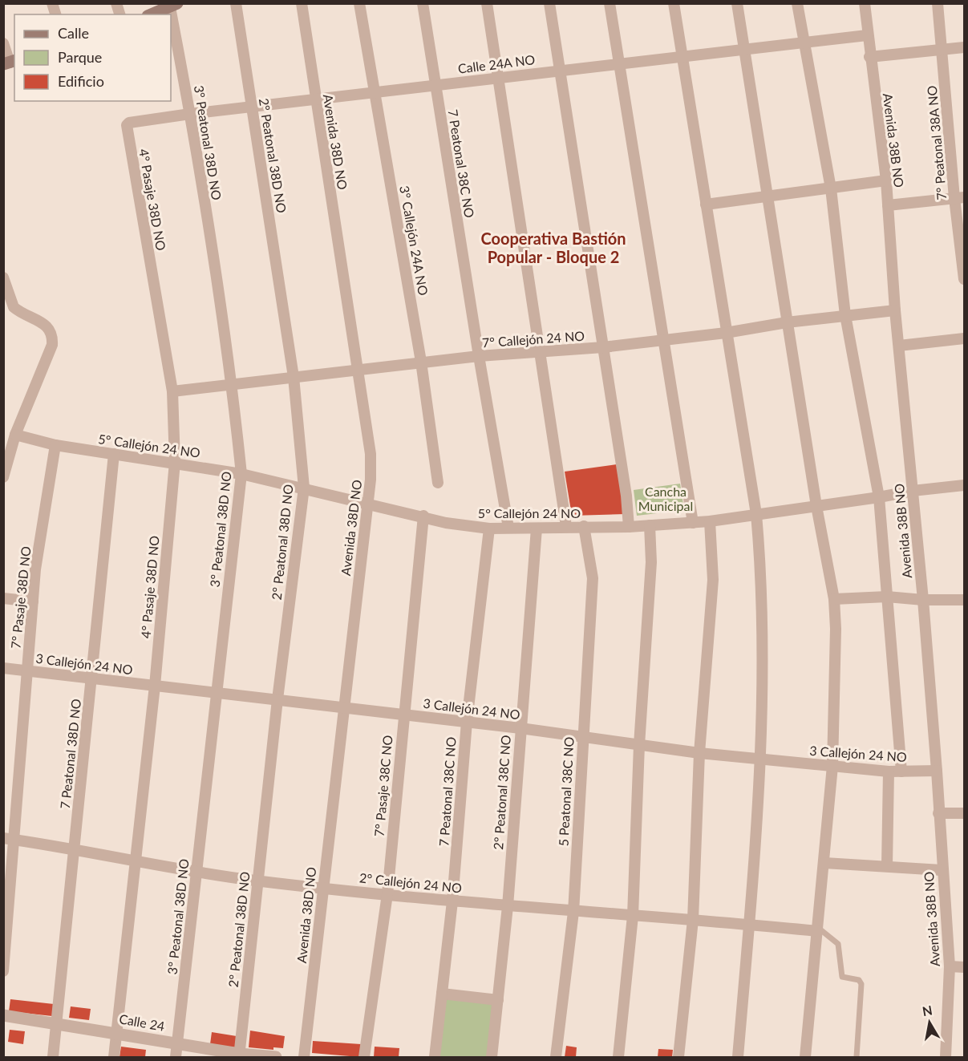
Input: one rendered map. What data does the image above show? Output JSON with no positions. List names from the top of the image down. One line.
{"streets":{"street":["Calle 24A NO","Avenida 38B NO","Avenida 38D NO","3° Peatonal 38D NO","7° Peatonal 38A NO","2° Peatonal 38D NO","7 Peatonal 38C NO","4° Pasaje 38D NO","3° Callejón 24A NO","7° Callejón 24 NO","5° Callejón 24 NO","7° Pasaje 38D NO","3 Callejón 24 NO","7 Peatonal 38D NO","7° Pasaje 38C NO","5 Peatonal 38C NO","2° Peatonal 38C NO","2° Callejón 24 NO","Calle 24"]},"crossings":[["Calle 24A NO","Avenida 38B NO"],["Calle 24A NO","Avenida 38D NO"],["Calle 24A NO","3° Peatonal 38D NO"],["Calle 24A NO","2° Peatonal 38D NO"],["Calle 24A NO","7 Peatonal 38C NO"],["Calle 24A NO","4° Pasaje 38D NO"],["Calle 24A NO","3° Callejón 24A NO"],["Avenida 38B NO","7° Callejón 24 NO"],["Avenida 38B NO","5° Callejón 24 NO"],["Avenida 38B NO","3 Callejón 24 NO"],["Avenida 38D NO","7° Callejón 24 NO"],["Avenida 38D NO","5° Callejón 24 NO"],["Avenida 38D NO","3 Callejón 24 NO"],["Avenida 38D NO","2° Callejón 24 NO"],["3° Peatonal 38D NO","7° Callejón 24 NO"],["3° Peatonal 38D NO","5° Callejón 24 NO"],["3° Peatonal 38D NO","3 Callejón 24 NO"],["3° Peatonal 38D NO","2° Callejón 24 NO"],["3° Peatonal 38D NO","Calle 24"],["2° Peatonal 38D NO","7° Callejón 24 NO"],["2° Peatonal 38D NO","5° Callejón 24 NO"],["2° Peatonal 38D NO","3 Callejón 24 NO"],["2° Peatonal 38D NO","2° Callejón 24 NO"],["2° Peatonal 38D NO","Calle 24"],["7 Peatonal 38C NO","7° Callejón 24 NO"],["7 Peatonal 38C NO","5° Callejón 24 NO"],["7 Peatonal 38C NO","3 Callejón 24 NO"],["7 Peatonal 38C NO","2° Callejón 24 NO"],["4° Pasaje 38D NO","7° Callejón 24 NO"],["4° Pasaje 38D NO","5° Callejón 24 NO"],["4° Pasaje 38D NO","3 Callejón 24 NO"],["4° Pasaje 38D NO","2° Callejón 24 NO"],["4° Pasaje 38D NO","Calle 24"],["3° Callejón 24A NO","7° Callejón 24 NO"],["5° Callejón 24 NO","7° Pasaje 38D NO"],["5° Callejón 24 NO","7 Peatonal 38D NO"],["5° Callejón 24 NO","7° Pasaje 38C NO"],["5° Callejón 24 NO","5 Peatonal 38C NO"],["5° Callejón 24 NO","2° Peatonal 38C NO"],["7° Pasaje 38D NO","3 Callejón 24 NO"],["7° Pasaje 38D NO","2° Callejón 24 NO"],["3 Callejón 24 NO","7 Peatonal 38D NO"],["3 Callejón 24 NO","7° Pasaje 38C NO"],["3 Callejón 24 NO","5 Peatonal 38C NO"],["3 Callejón 24 NO","2° Peatonal 38C NO"],["7 Peatonal 38D NO","2° Callejón 24 NO"],["7 Peatonal 38D NO","Calle 24"],["7° Pasaje 38C NO","2° Callejón 24 NO"],["5 Peatonal 38C NO","2° Callejón 24 NO"],["2° Peatonal 38C NO","2° Callejón 24 NO"]],"districts":["Cooperativa Bastión Popular - Bloque 2"],"parks":["Cancha Municipal"],"legend":["Calle","Parque","Edificio"],"north":"top"}
